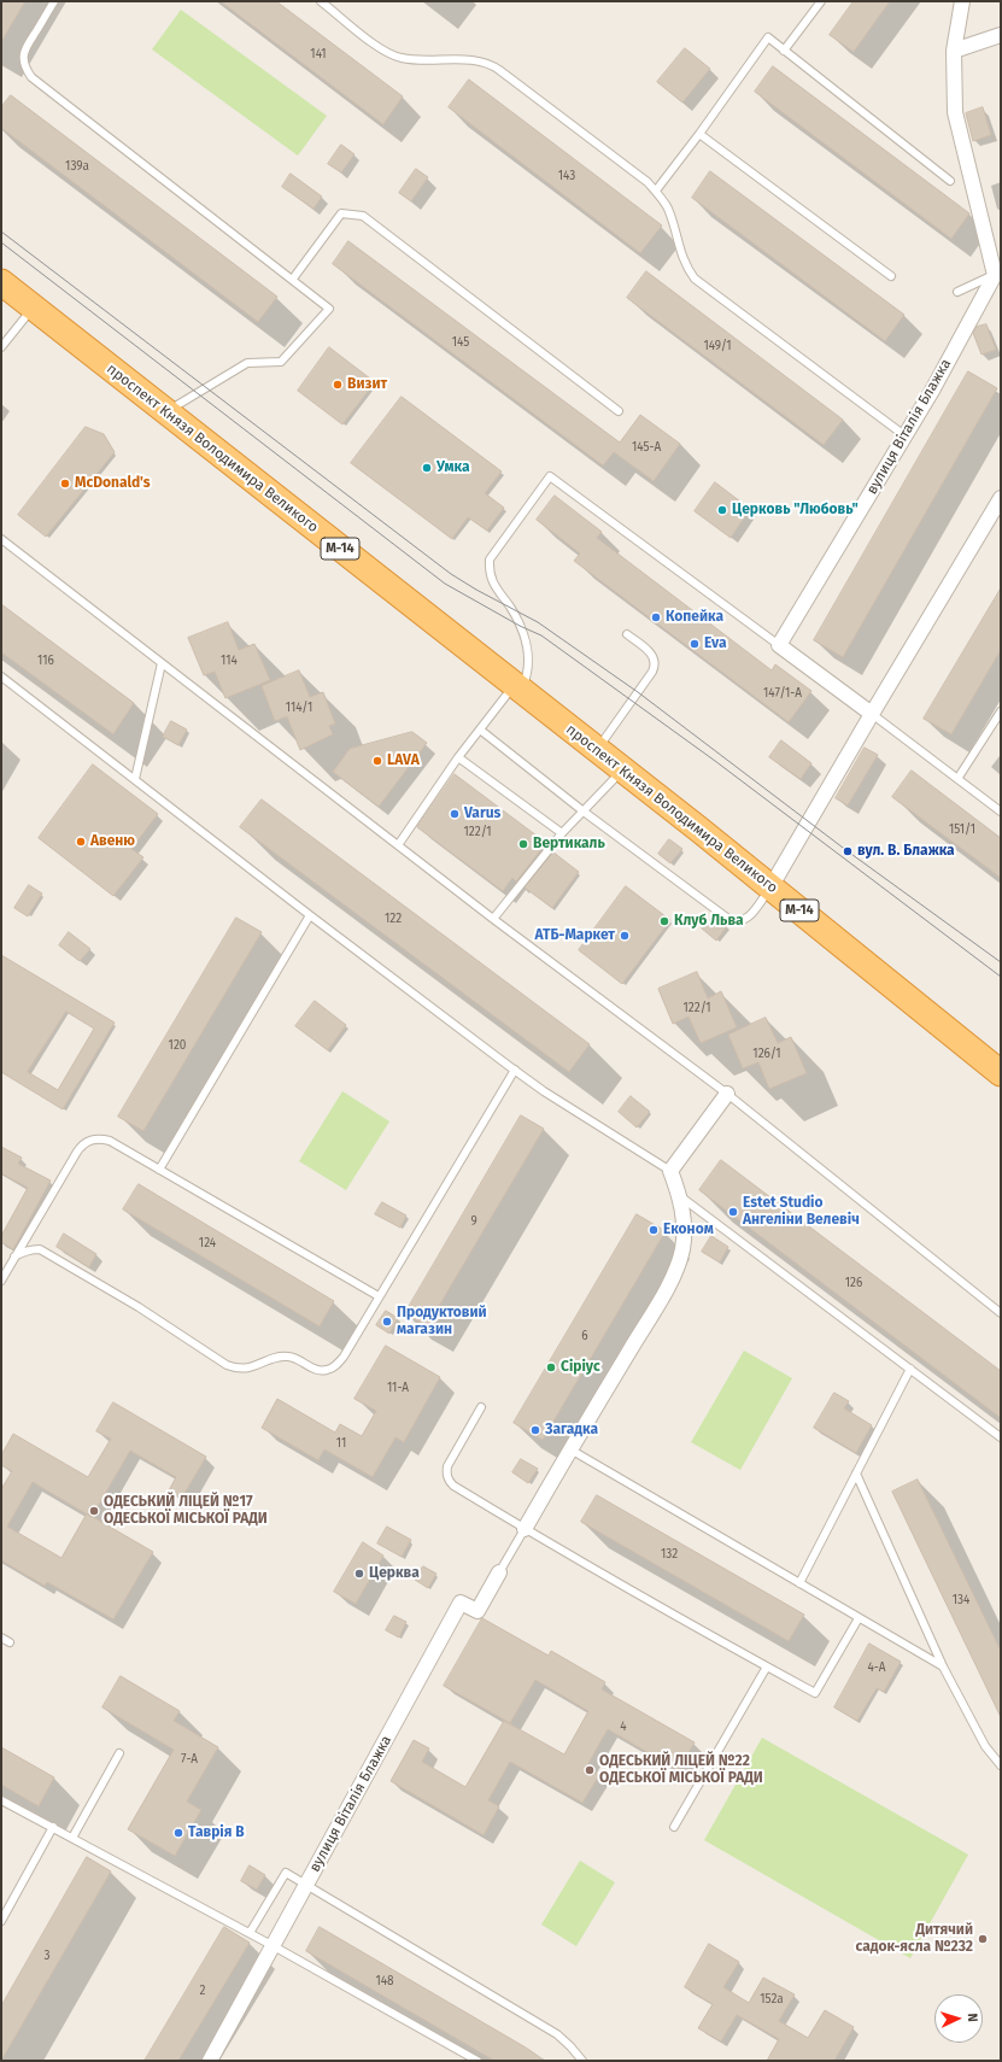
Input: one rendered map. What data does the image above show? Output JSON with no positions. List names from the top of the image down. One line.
{"streets":{"highway":["проспект Князя Володимира Великого","М-14"],"street":["вулиця Віталія Блажка"]},"places":["Визит","Умка","McDonald's","Церковь \"Любовь\"","Копейка","Eva","LAVA","Varus","Авеню","Вертикаль","вул. В. Блажка","Клуб Льва","АТБ-Маркет","Estet Studio Ангеліни Велевіч","Економ","Продуктовий магазин","Сіріус","Загадка","ОДЕСЬКИЙ ЛІЦЕЙ №17 ОДЕСЬКОЇ МІСЬКОЇ РАДИ","Церква","ОДЕСЬКИЙ ЛІЦЕЙ №22 ОДЕСЬКОЇ МІСЬКОЇ РАДИ","Таврія В","Дитячий садок-ясла №232"],"house_numbers":["141","139а","143","145","149/1","145-А","116","114","147/1-А","114/1","151/1","122/1","122","122/1","120","126/1","9","124","126","6","11-А","11","132","134","4-А","4","7-А","3","148","2","152а"],"north":"right"}
